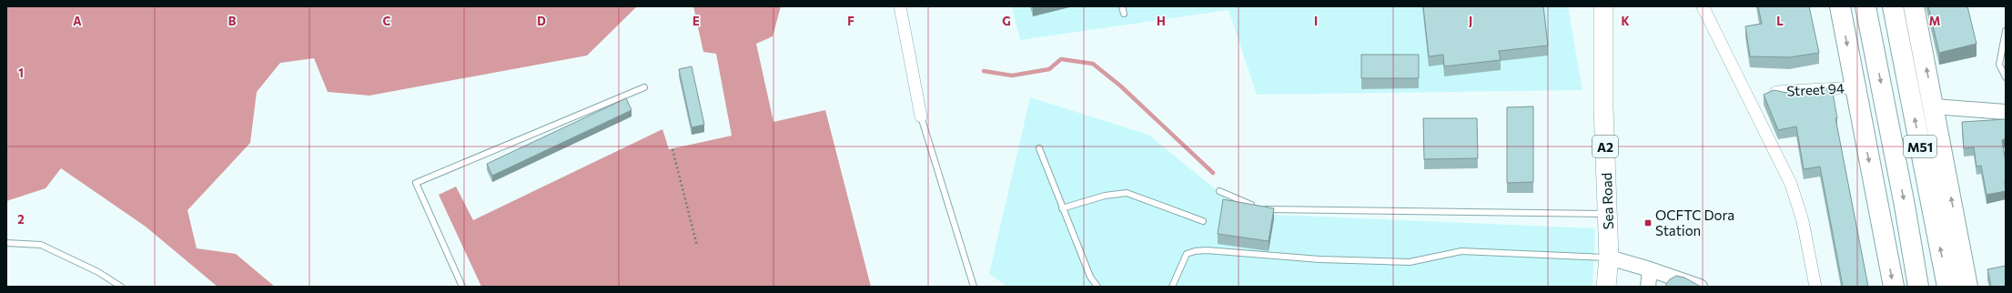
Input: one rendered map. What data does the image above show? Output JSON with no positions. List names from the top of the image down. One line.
{"streets":{"highway":["A2","M51","Sea Road"],"street":["Street 94"]},"places":{"transit":["OCFTC Dora Station"]},"grid":{"columns":["A","B","C","D","E","F","G","H","I","J","K","L","M"],"rows":["1","2"]}}
